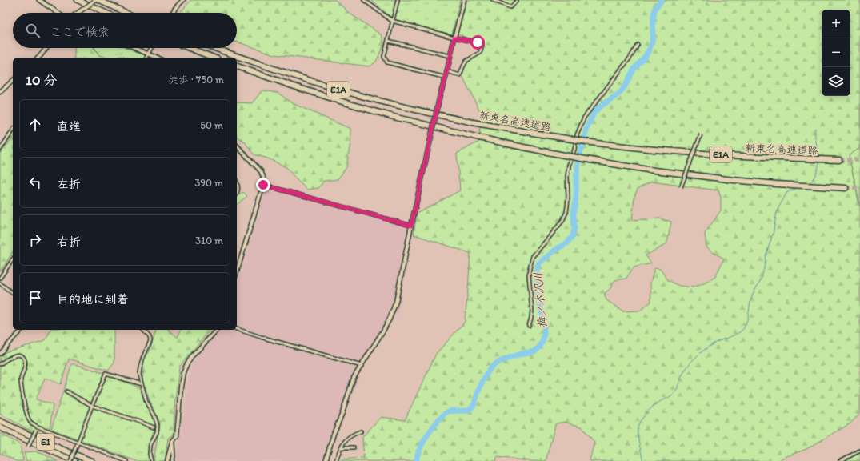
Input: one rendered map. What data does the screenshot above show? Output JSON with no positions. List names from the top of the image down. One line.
{"streets":{"highway":["E1A","新東名高速道路","E1"]},"water":["梅ノ木沢川"],"page":{"map_buttons":["+","−"],"search":"ここで検索","heading":["10 分","徒歩 · 750 m"],"list":[["直進","50 m"],["左折","390 m"],["右折","310 m"],"目的地に到着"]}}
